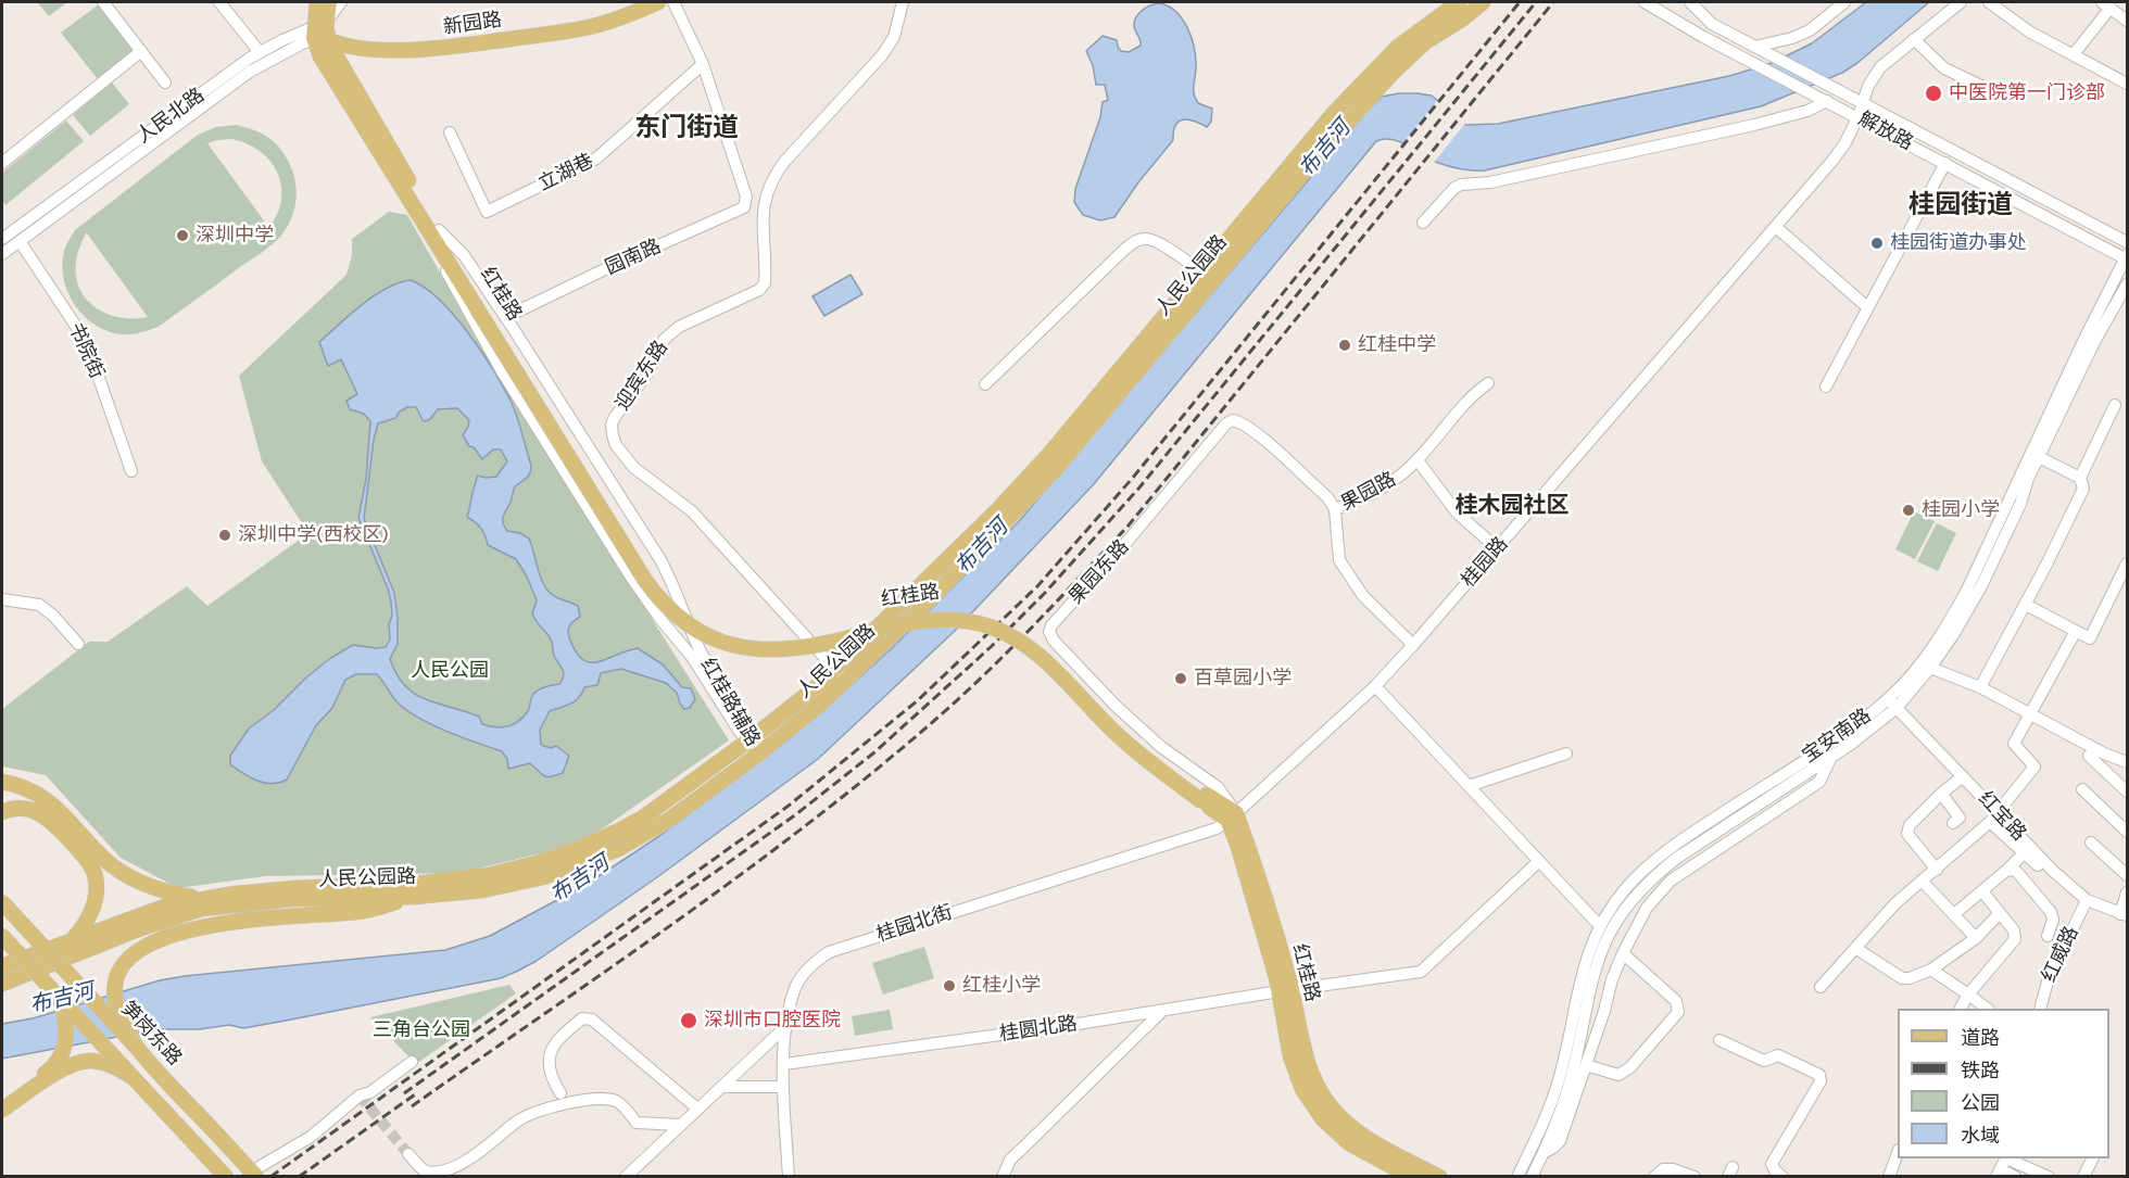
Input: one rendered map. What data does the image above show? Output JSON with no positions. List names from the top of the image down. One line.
{"streets":{"main road":["新园路","人民公园路","红桂路","笋岗东路"],"street":["人民北路","解放路","立湖巷","园南路","书院街","迎宾东路","果园路","桂园路","果园东路","红桂路辅路","宝安南路","红宝路","桂园北街","红威路","桂圆北路"]},"crossings":[["新园路","人民北路"],["新园路","红桂路"],["人民北路","红桂路"],["人民北路","书院街"],["解放路","桂园路"],["解放路","宝安南路"],["立湖巷","园南路"],["人民公园路","迎宾东路"],["人民公园路","红桂路辅路"],["红桂路","桂园路"],["红桂路","果园东路"],["红桂路","红桂路辅路"],["红桂路","桂园北街"],["红桂路","桂圆北路"],["果园路","桂园路"],["果园路","果园东路"],["桂园路","果园东路"],["桂园路","桂园北街"],["果园东路","桂园北街"],["宝安南路","红宝路"],["红宝路","红威路"],["桂园北街","桂圆北路"]],"districts":["东门街道","桂园街道","桂木园社区"],"water":["布吉河"],"parks":["人民公园","三角台公园"],"places":["中医院第一门诊部","深圳中学","桂园街道办事处","红桂中学","桂园小学","深圳中学(西校区)","百草园小学","红桂小学","深圳市口腔医院"],"legend":["道路","铁路","公园","水域"]}
